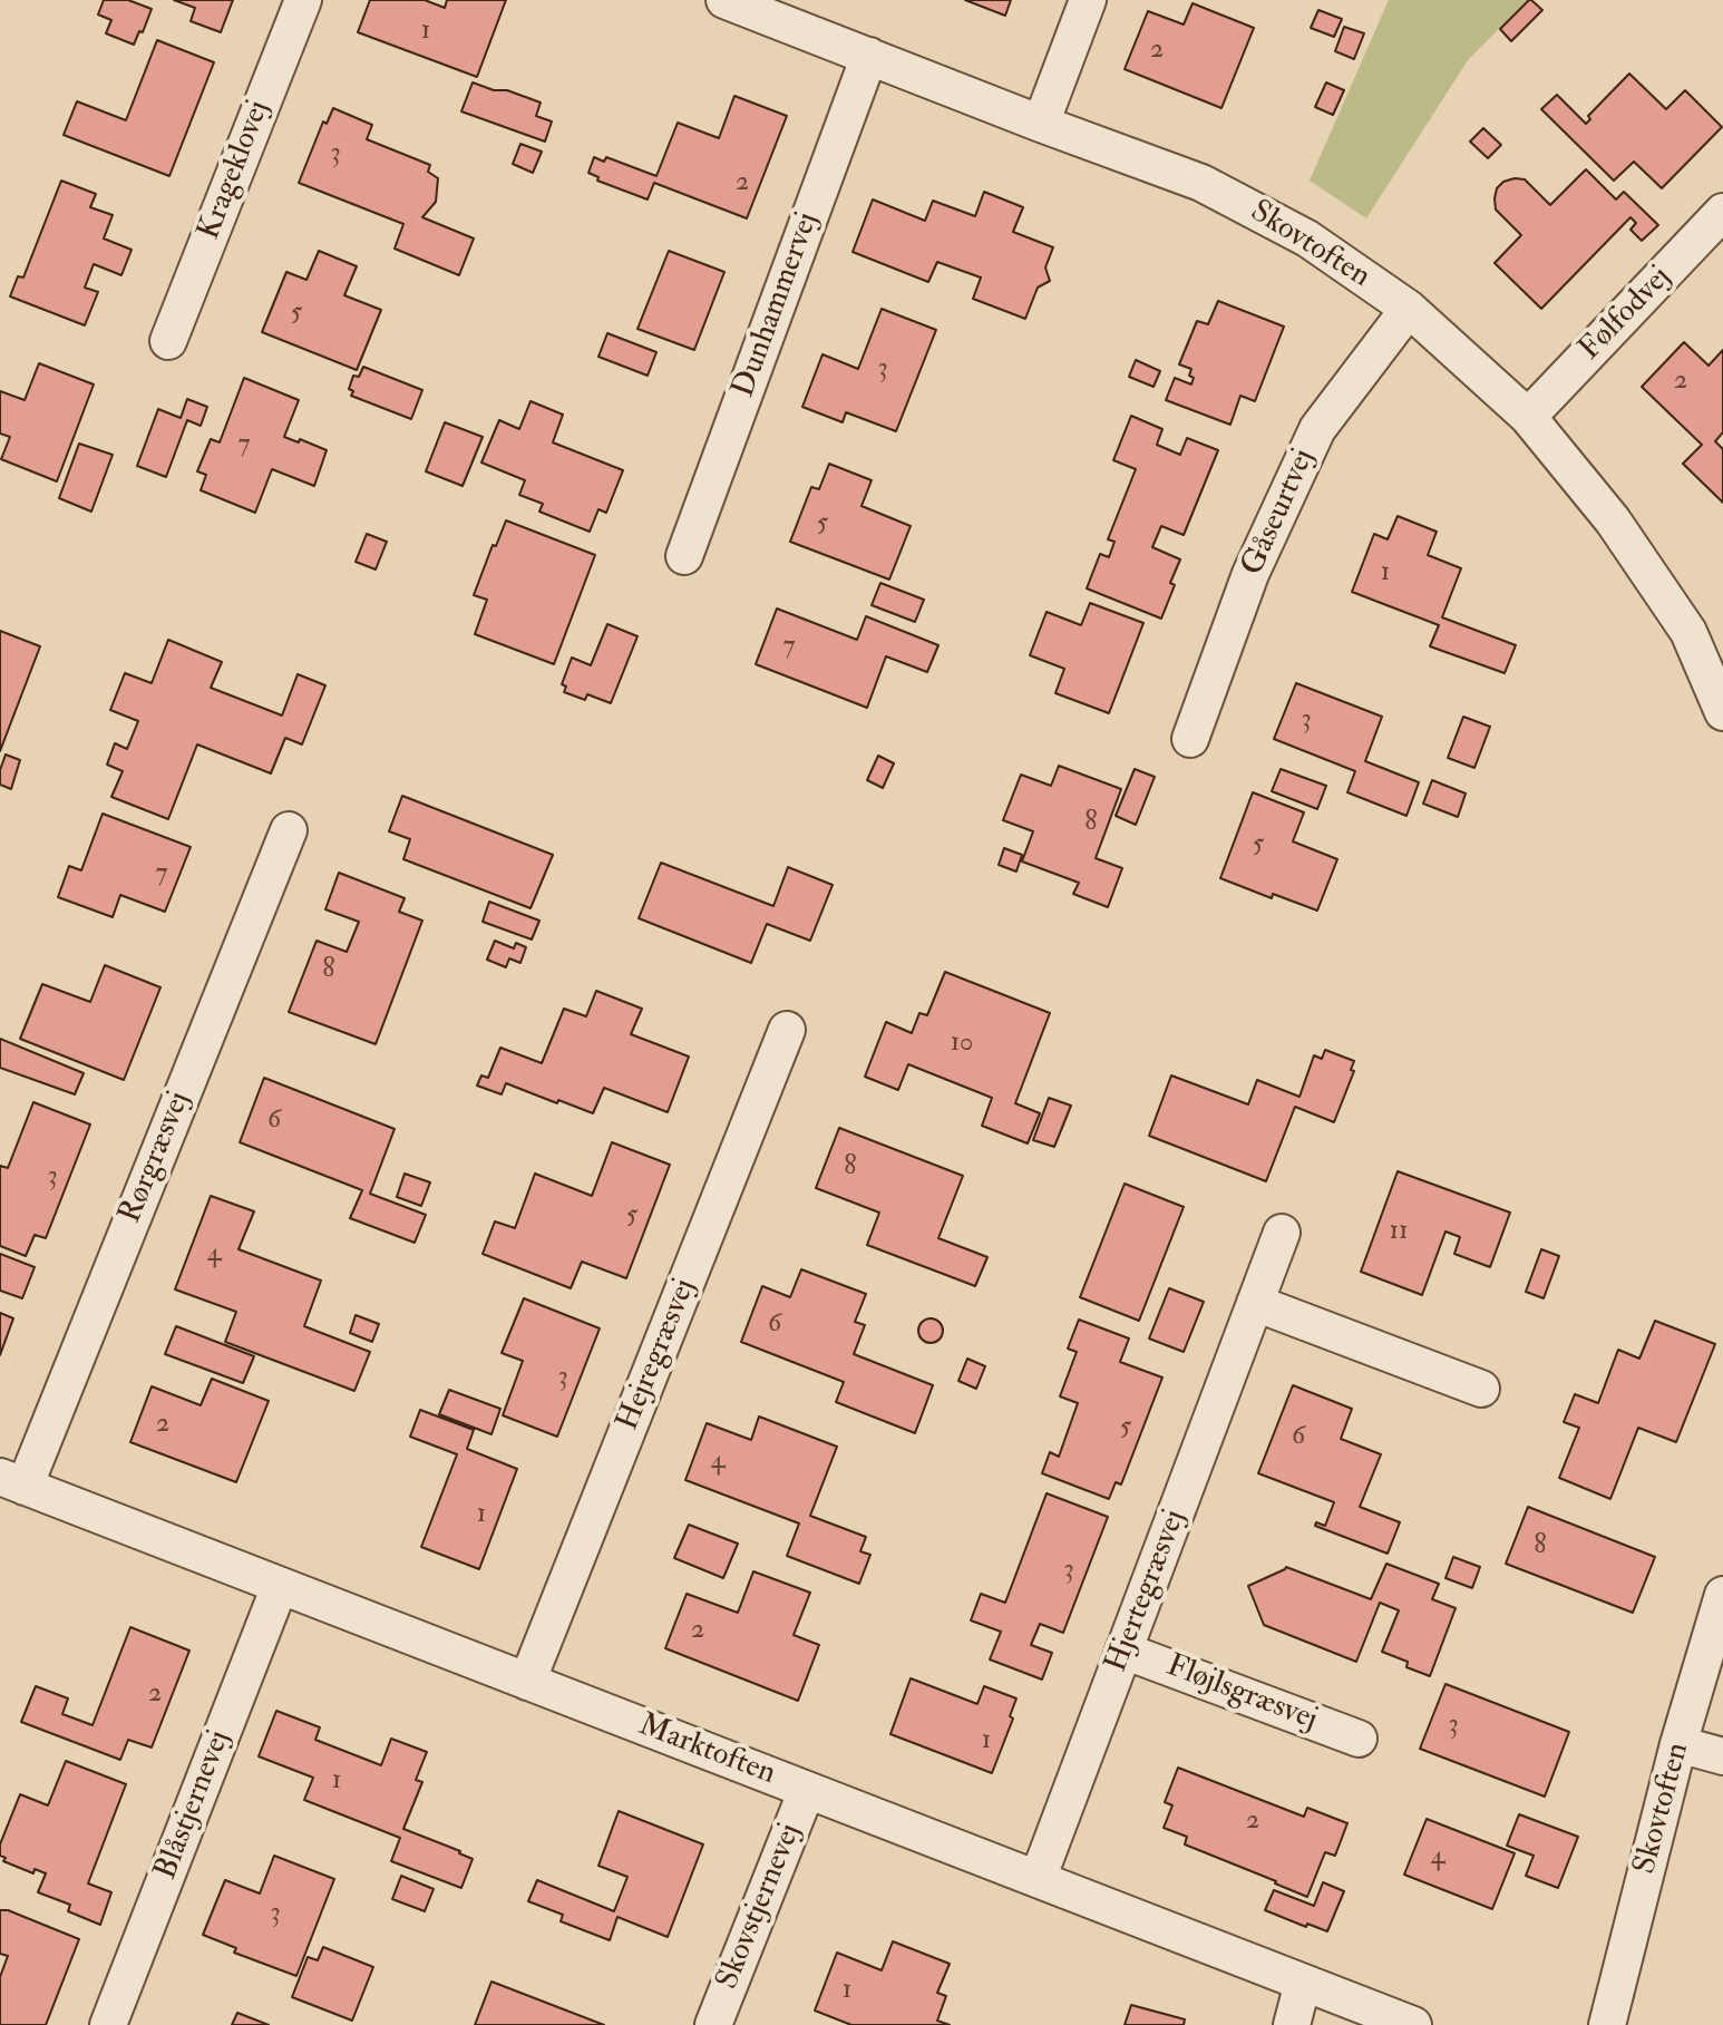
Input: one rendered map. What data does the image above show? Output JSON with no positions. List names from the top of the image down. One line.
{"streets":{"street":["Krageklovej","Skovtoften","Dunhammervej","Følfodvej","Gåseurtvej","Rørgræsvej","Hejregræsvej","Hjertegræsvej","Fløjlsgræsvej","Marktoften","Blåstjernevej","Skovstjernevej"]},"crossings":[["Skovtoften","Dunhammervej"],["Skovtoften","Følfodvej"],["Skovtoften","Gåseurtvej"],["Rørgræsvej","Marktoften"],["Hejregræsvej","Marktoften"],["Hjertegræsvej","Fløjlsgræsvej"],["Hjertegræsvej","Marktoften"],["Marktoften","Blåstjernevej"],["Marktoften","Skovstjernevej"]],"house_numbers":["1","2","3","2","5","3","2","7","5","1","7","3","8","5","7","8","10","6","8","3","5","11","4","6","3","2","5","6","4","1","8","3","2","2","3","1","1","2","4","3","1"]}
